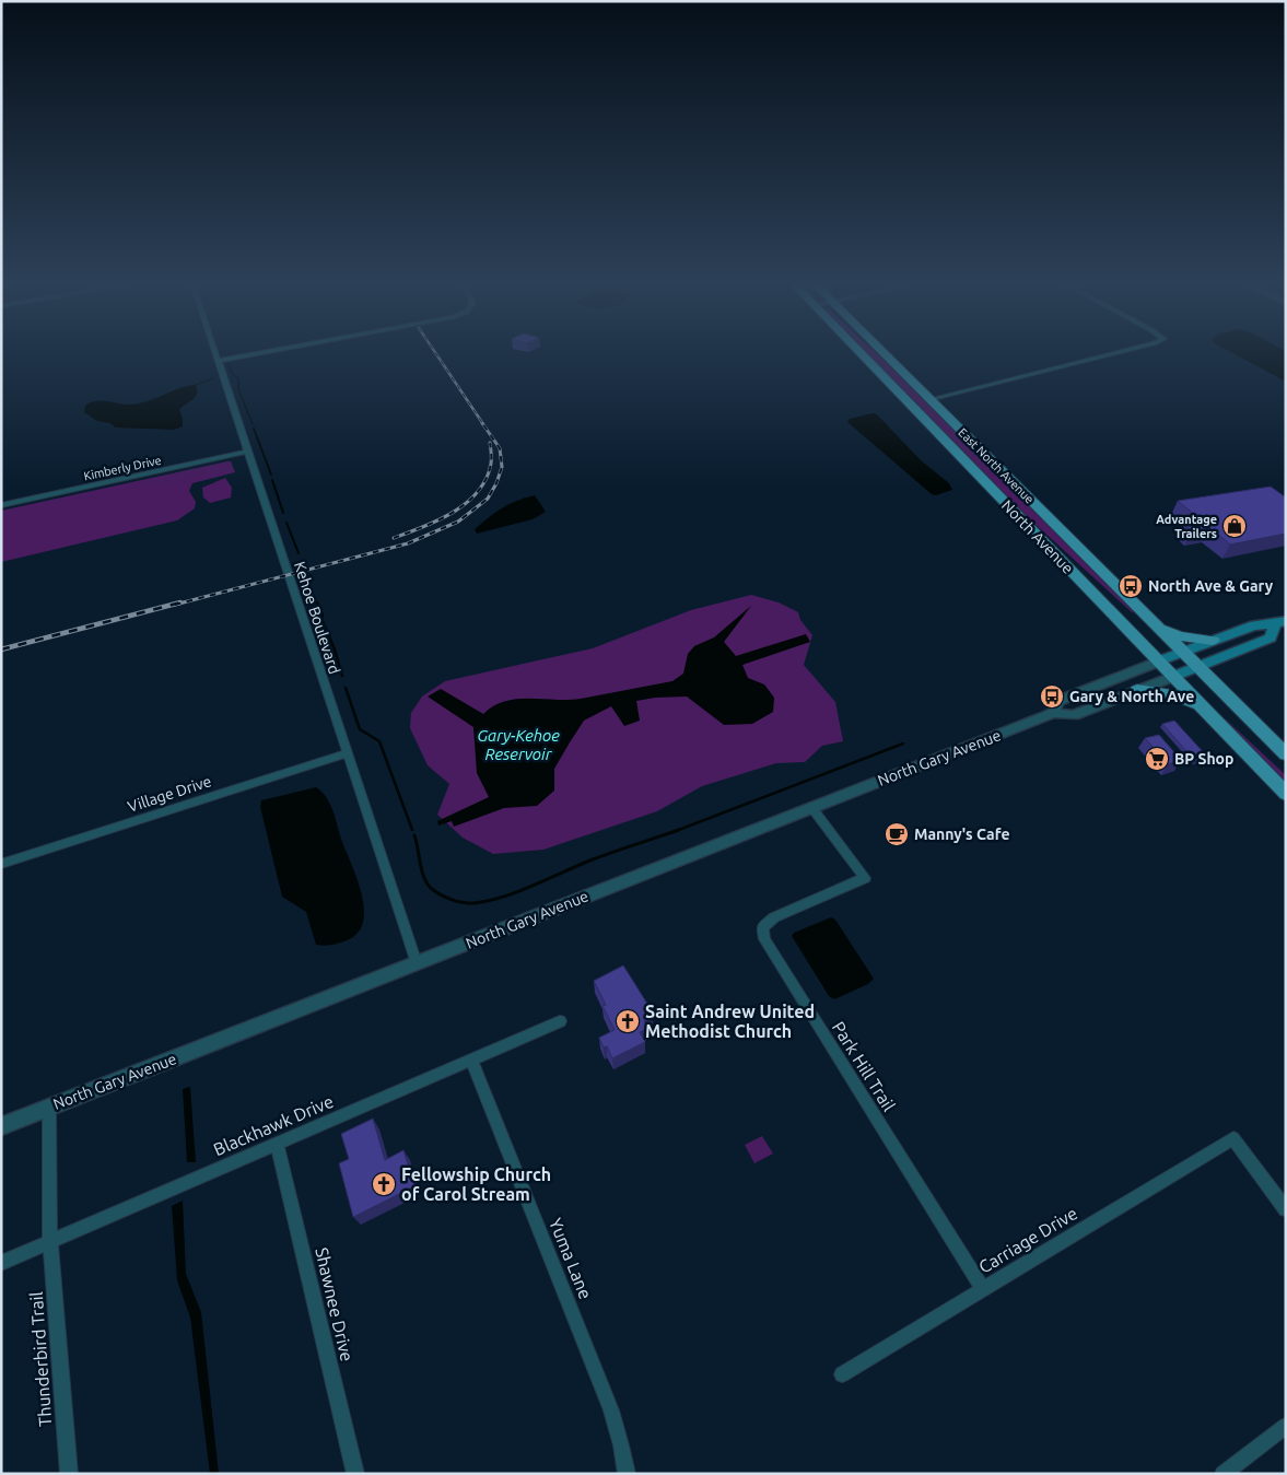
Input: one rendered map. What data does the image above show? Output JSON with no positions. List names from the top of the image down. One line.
{"streets":{"main road":["East North Avenue","North Avenue","North Gary Avenue"],"street":["Kimberly Drive","Kehoe Boulevard","Village Drive","Park Hill Trail","Blackhawk Drive","Carriage Drive","Yuma Lane","Shawnee Drive","Thunderbird Trail"]},"crossings":[["East North Avenue","North Gary Avenue"],["Kimberly Drive","Kehoe Boulevard"],["North Avenue","North Gary Avenue"],["Kehoe Boulevard","North Gary Avenue"],["Kehoe Boulevard","Village Drive"],["North Gary Avenue","Park Hill Trail"],["Park Hill Trail","Carriage Drive"],["Blackhawk Drive","Yuma Lane"],["Blackhawk Drive","Shawnee Drive"],["Blackhawk Drive","Thunderbird Trail"]],"water":["Gary-Kehoe Reservoir"],"places":{"shop":["Advantage Trailers"],"bus stop":["North Ave & Gary","Gary & North Ave"],"supermarket":["BP Shop"],"cafe":["Manny's Cafe"],"church":["Saint Andrew United Methodist Church","Fellowship Church of Carol Stream"]}}
